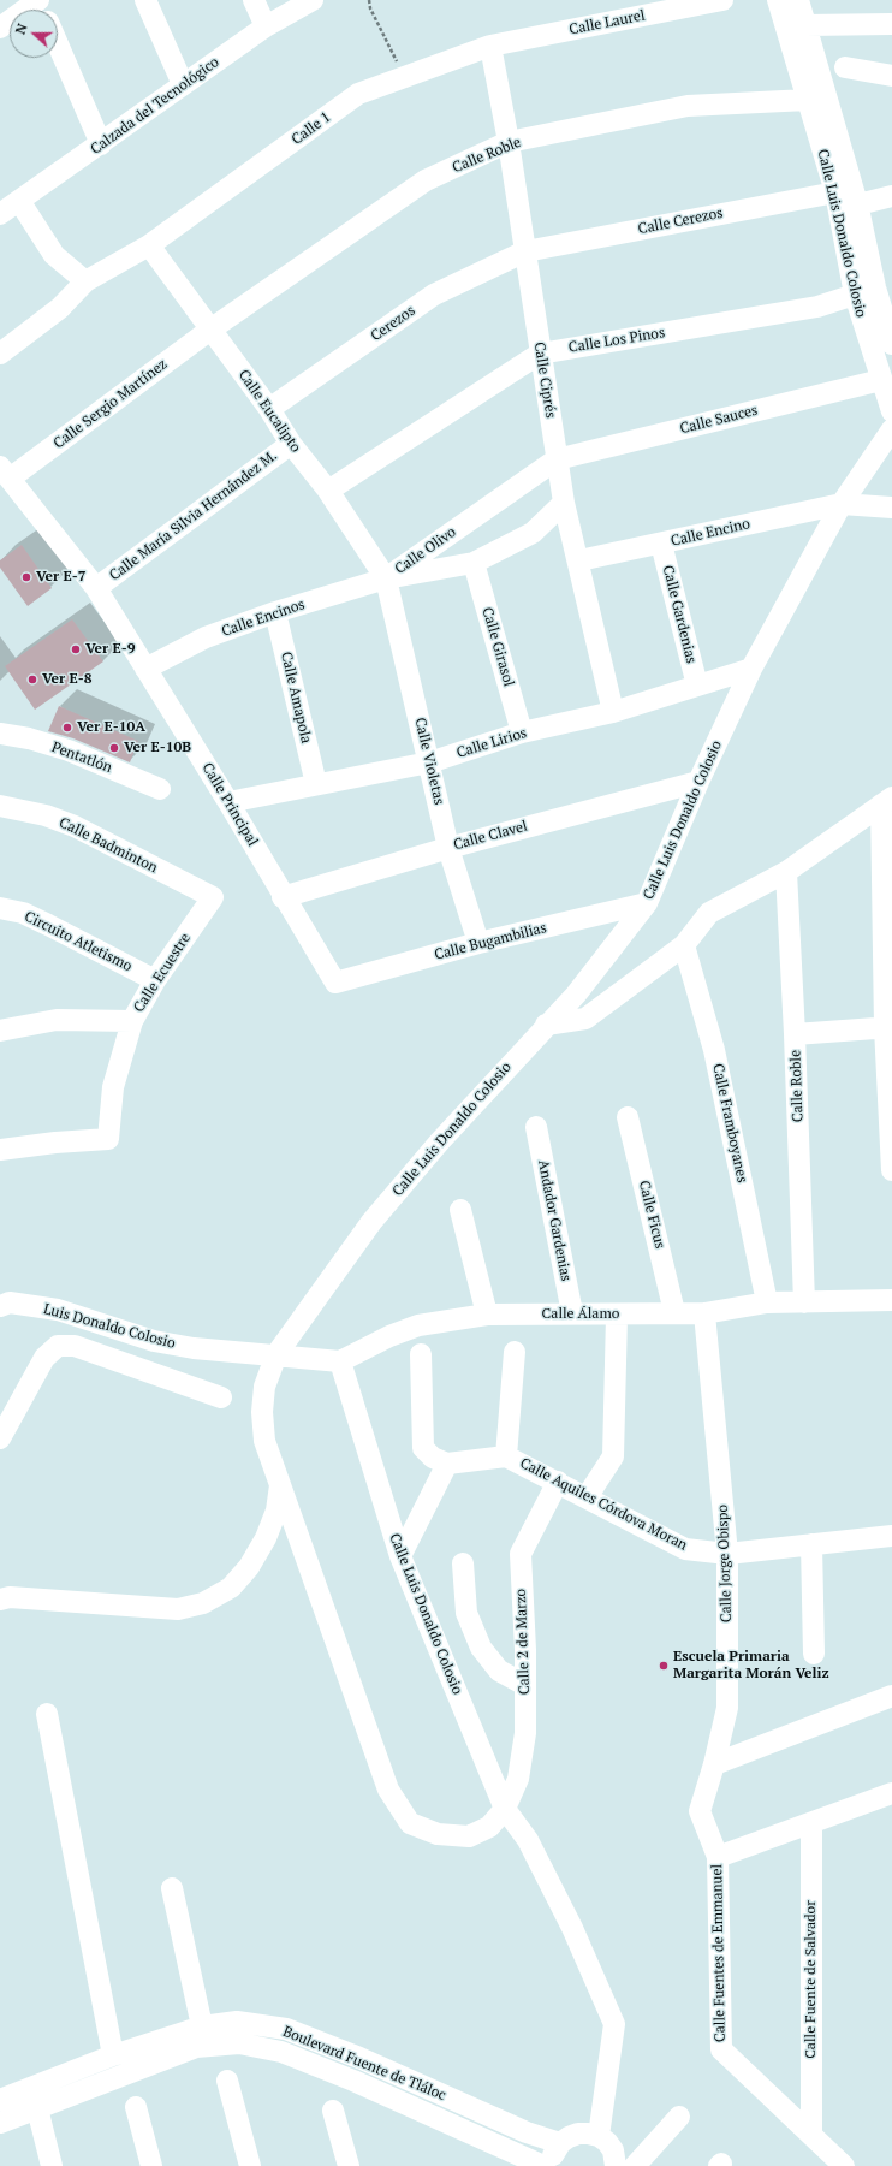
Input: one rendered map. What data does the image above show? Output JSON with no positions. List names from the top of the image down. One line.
{"streets":{"street":["Calle Laurel","Calzada del Tecnológico","Calle 1","Calle Roble","Calle Cerezos","Calle Luis Donaldo Colosio","Cerezos","Calle Los Pinos","Calle Ciprés","Calle Sergio Martínez","Calle Eucalipto","Calle Sauces","Calle María Silvia Hernández M.","Calle Encino","Calle Olivo","Calle Gardenias","Calle Encinos","Calle Girasol","Calle Amapola","Calle Lirios","Pentatlón","Calle Violetas","Calle Principal","Calle Clavel","Calle Badminton","Circuito Atletismo","Calle Bugambilias","Calle Ecuestre","Calle Framboyanes","Calle Ficus","Andador Gardenias","Calle Álamo","Luis Donaldo Colosio","Calle Aquiles Córdova Moran","Calle Jorge Obispo","Calle 2 de Marzo","Calle Fuentes de Emmanuel","Calle Fuente de Salvador","Boulevard Fuente de Tláloc"]},"crossings":[["Calle Laurel","Calle 1"],["Calle Laurel","Calle Ciprés"],["Calle 1","Calle Ciprés"],["Calle 1","Calle Eucalipto"],["Calle Roble","Calle Luis Donaldo Colosio"],["Calle Roble","Calle Ciprés"],["Calle Roble","Calle Sergio Martínez"],["Calle Roble","Calle Eucalipto"],["Calle Roble","Calle Álamo"],["Calle Cerezos","Calle Luis Donaldo Colosio"],["Calle Cerezos","Cerezos"],["Calle Cerezos","Calle Ciprés"],["Calle Luis Donaldo Colosio","Calle Los Pinos"],["Calle Luis Donaldo Colosio","Calle Sauces"],["Calle Luis Donaldo Colosio","Calle Encino"],["Calle Luis Donaldo Colosio","Calle Lirios"],["Calle Luis Donaldo Colosio","Calle Clavel"],["Calle Luis Donaldo Colosio","Calle Bugambilias"],["Calle Luis Donaldo Colosio","Calle Álamo"],["Calle Luis Donaldo Colosio","Luis Donaldo Colosio"],["Calle Luis Donaldo Colosio","Calle 2 de Marzo"],["Cerezos","Calle Ciprés"],["Cerezos","Calle Eucalipto"],["Calle Los Pinos","Calle Ciprés"],["Calle Los Pinos","Calle Eucalipto"],["Calle Ciprés","Calle Sauces"],["Calle Ciprés","Calle Encino"],["Calle Ciprés","Calle Olivo"],["Calle Ciprés","Calle Lirios"],["Calle Sergio Martínez","Calle Eucalipto"],["Calle Sergio Martínez","Calle Principal"],["Calle Eucalipto","Calle María Silvia Hernández M."],["Calle Eucalipto","Calle Olivo"],["Calle Eucalipto","Calle Encinos"],["Calle Eucalipto","Calle Violetas"],["Calle Sauces","Calle Olivo"],["Calle María Silvia Hernández M.","Calle Principal"],["Calle Encino","Calle Gardenias"],["Calle Olivo","Calle Encinos"],["Calle Olivo","Calle Girasol"],["Calle Olivo","Calle Violetas"],["Calle Gardenias","Calle Lirios"],["Calle Encinos","Calle Amapola"],["Calle Encinos","Calle Violetas"],["Calle Encinos","Calle Principal"],["Calle Girasol","Calle Lirios"],["Calle Amapola","Calle Lirios"],["Calle Lirios","Calle Violetas"],["Calle Lirios","Calle Principal"],["Calle Violetas","Calle Clavel"],["Calle Violetas","Calle Bugambilias"],["Calle Principal","Calle Clavel"],["Calle Principal","Calle Bugambilias"],["Calle Badminton","Calle Ecuestre"],["Circuito Atletismo","Calle Ecuestre"],["Calle Framboyanes","Calle Álamo"],["Calle Ficus","Calle Álamo"],["Andador Gardenias","Calle Álamo"],["Calle Álamo","Calle Jorge Obispo"],["Calle Aquiles Córdova Moran","Calle Jorge Obispo"],["Calle Aquiles Córdova Moran","Calle 2 de Marzo"],["Calle Jorge Obispo","Calle Fuentes de Emmanuel"],["Calle Fuentes de Emmanuel","Calle Fuente de Salvador"]],"places":["Ver E-7","Ver E-9","Ver E-8","Ver E-10A","Ver E-10B","Escuela Primaria Margarita Morán Veliz"],"north":"left"}
